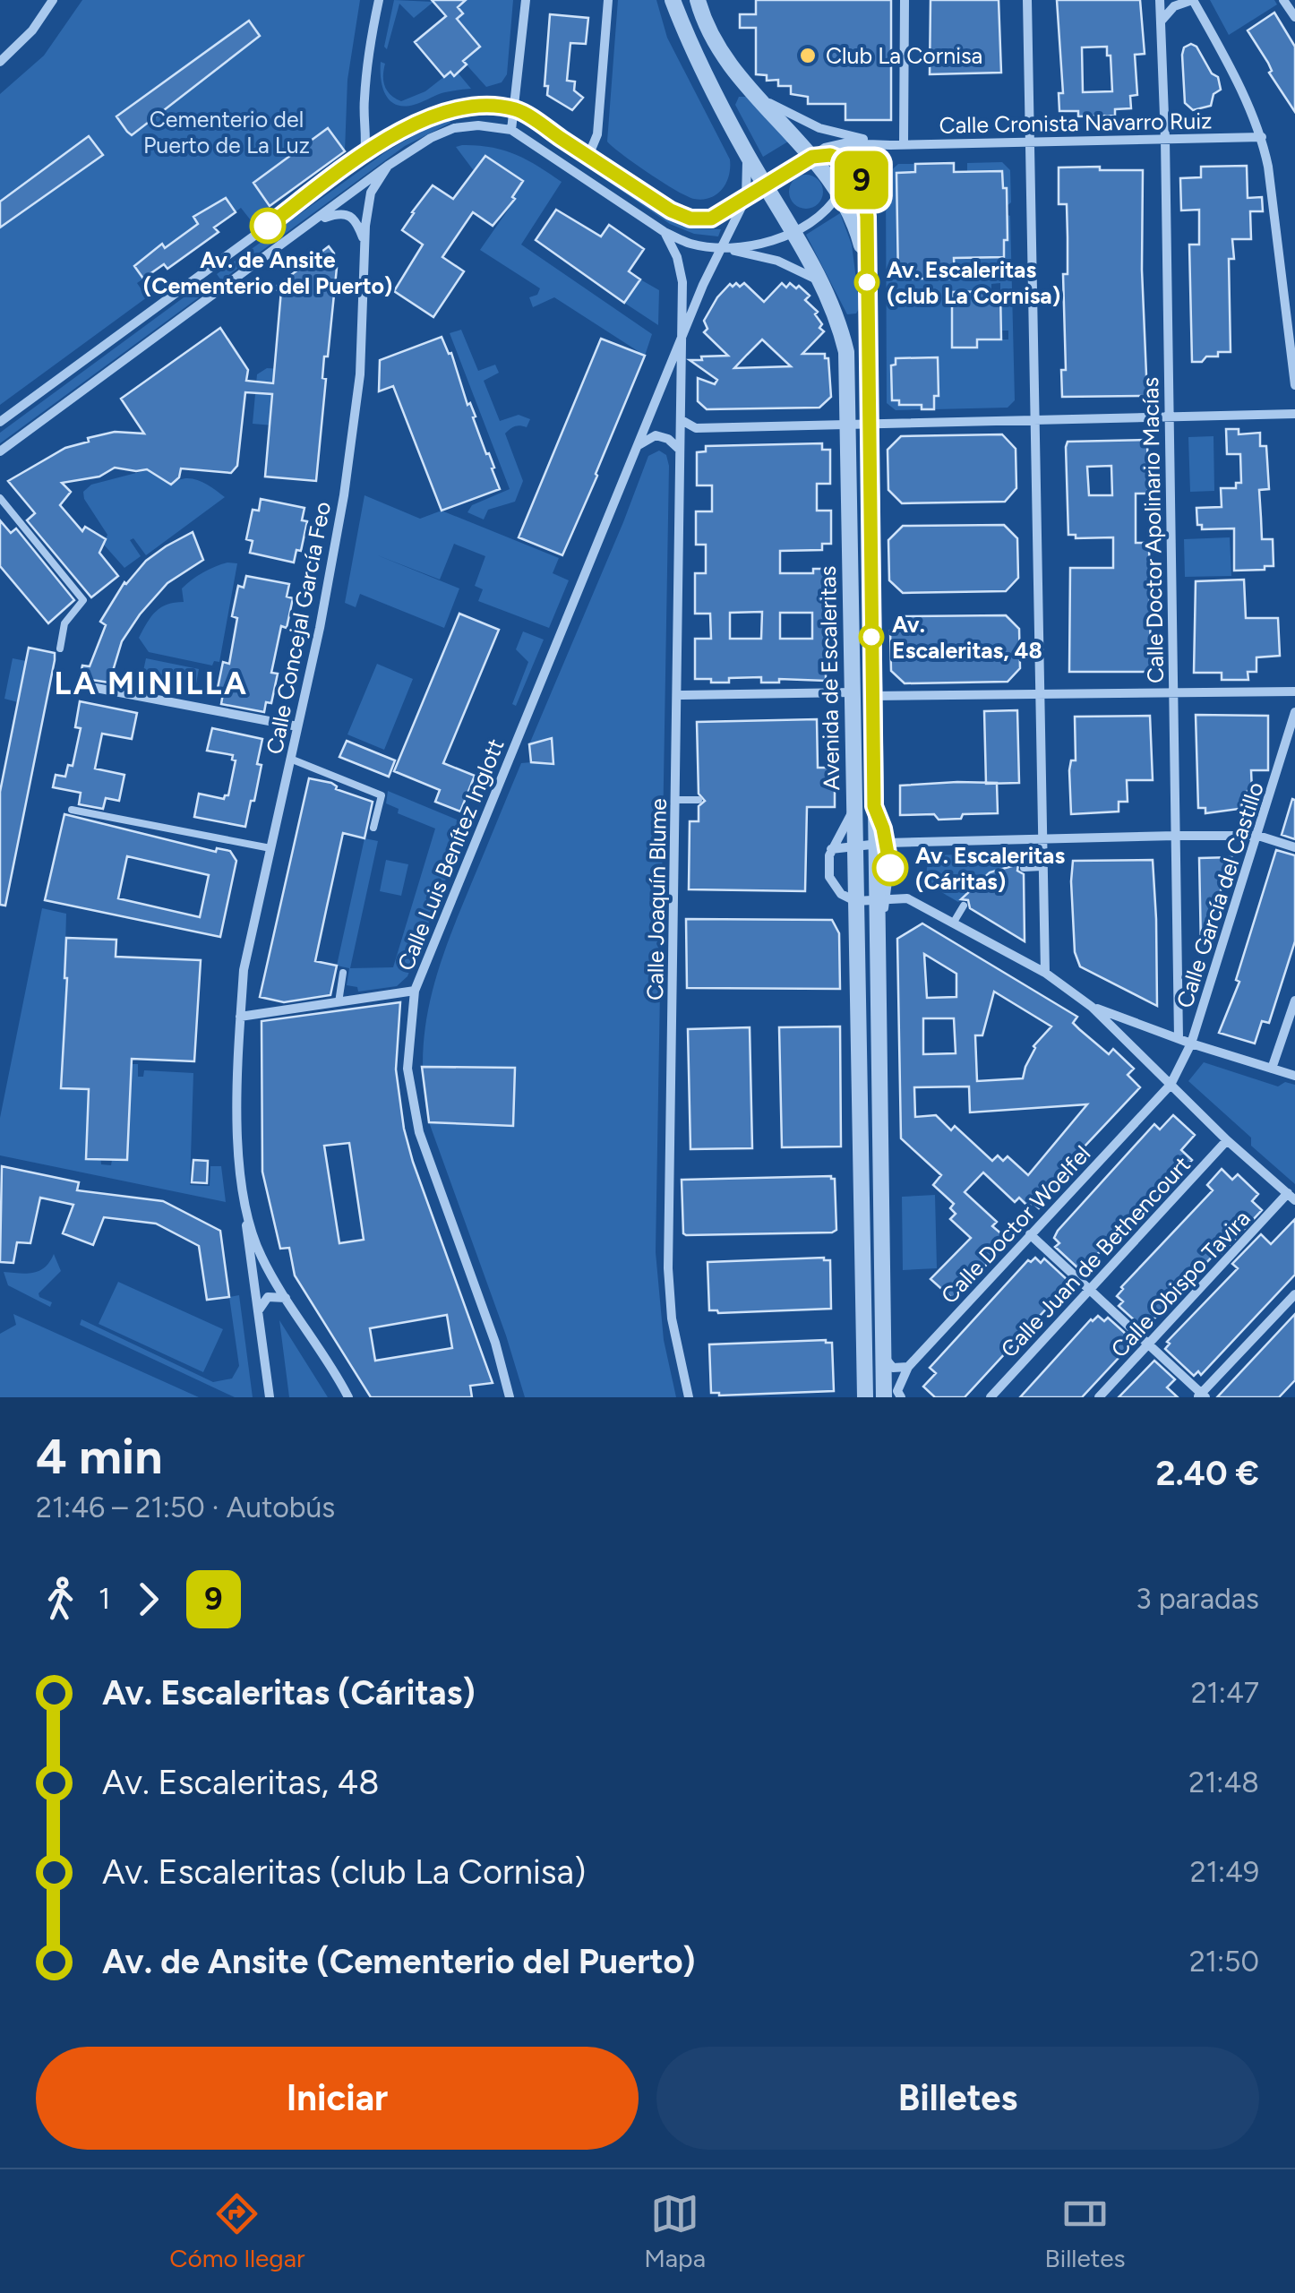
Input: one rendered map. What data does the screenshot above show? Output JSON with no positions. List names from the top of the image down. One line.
{"streets":{"street":["Calle Cronista Navarro Ruiz","Calle Doctor Apolinario Macías","Calle Concejal García Feo","Avenida de Escaleritas","Calle Luis Benítez Inglott","Calle García del Castillo","Calle Joaquín Blume","Calle Doctor Woelfel","Calle Juan de Bethencourt","Calle Obispo Tavira"]},"crossings":[["Calle Cronista Navarro Ruiz","Calle Doctor Apolinario Macías"],["Calle Cronista Navarro Ruiz","Avenida de Escaleritas"],["Calle García del Castillo","Calle Doctor Woelfel"]],"districts":["LA MINILLA"],"parks":["Cementerio del Puerto de La Luz"],"places":["Club La Cornisa","Av. de Ansite (Cementerio del Puerto)","Av. Escaleritas (club La Cornisa)","Av. Escaleritas, 48","Av. Escaleritas (Cáritas)"],"lines":["bus line 9"],"page":{"on_map":"9","heading":["4 min","21:46 – 21:50 · Autobús","2.40 €"],"legs":["1","9","3 paradas"],"list":[{"name":"Av. Escaleritas (Cáritas)","value":"21:47"},{"name":"Av. Escaleritas, 48","value":"21:48"},{"name":"Av. Escaleritas (club La Cornisa)","value":"21:49"},{"name":"Av. de Ansite (Cementerio del Puerto)","value":"21:50"}],"buttons":["Iniciar","Billetes"],"tabs":["Cómo llegar","Mapa","Billetes"]}}
